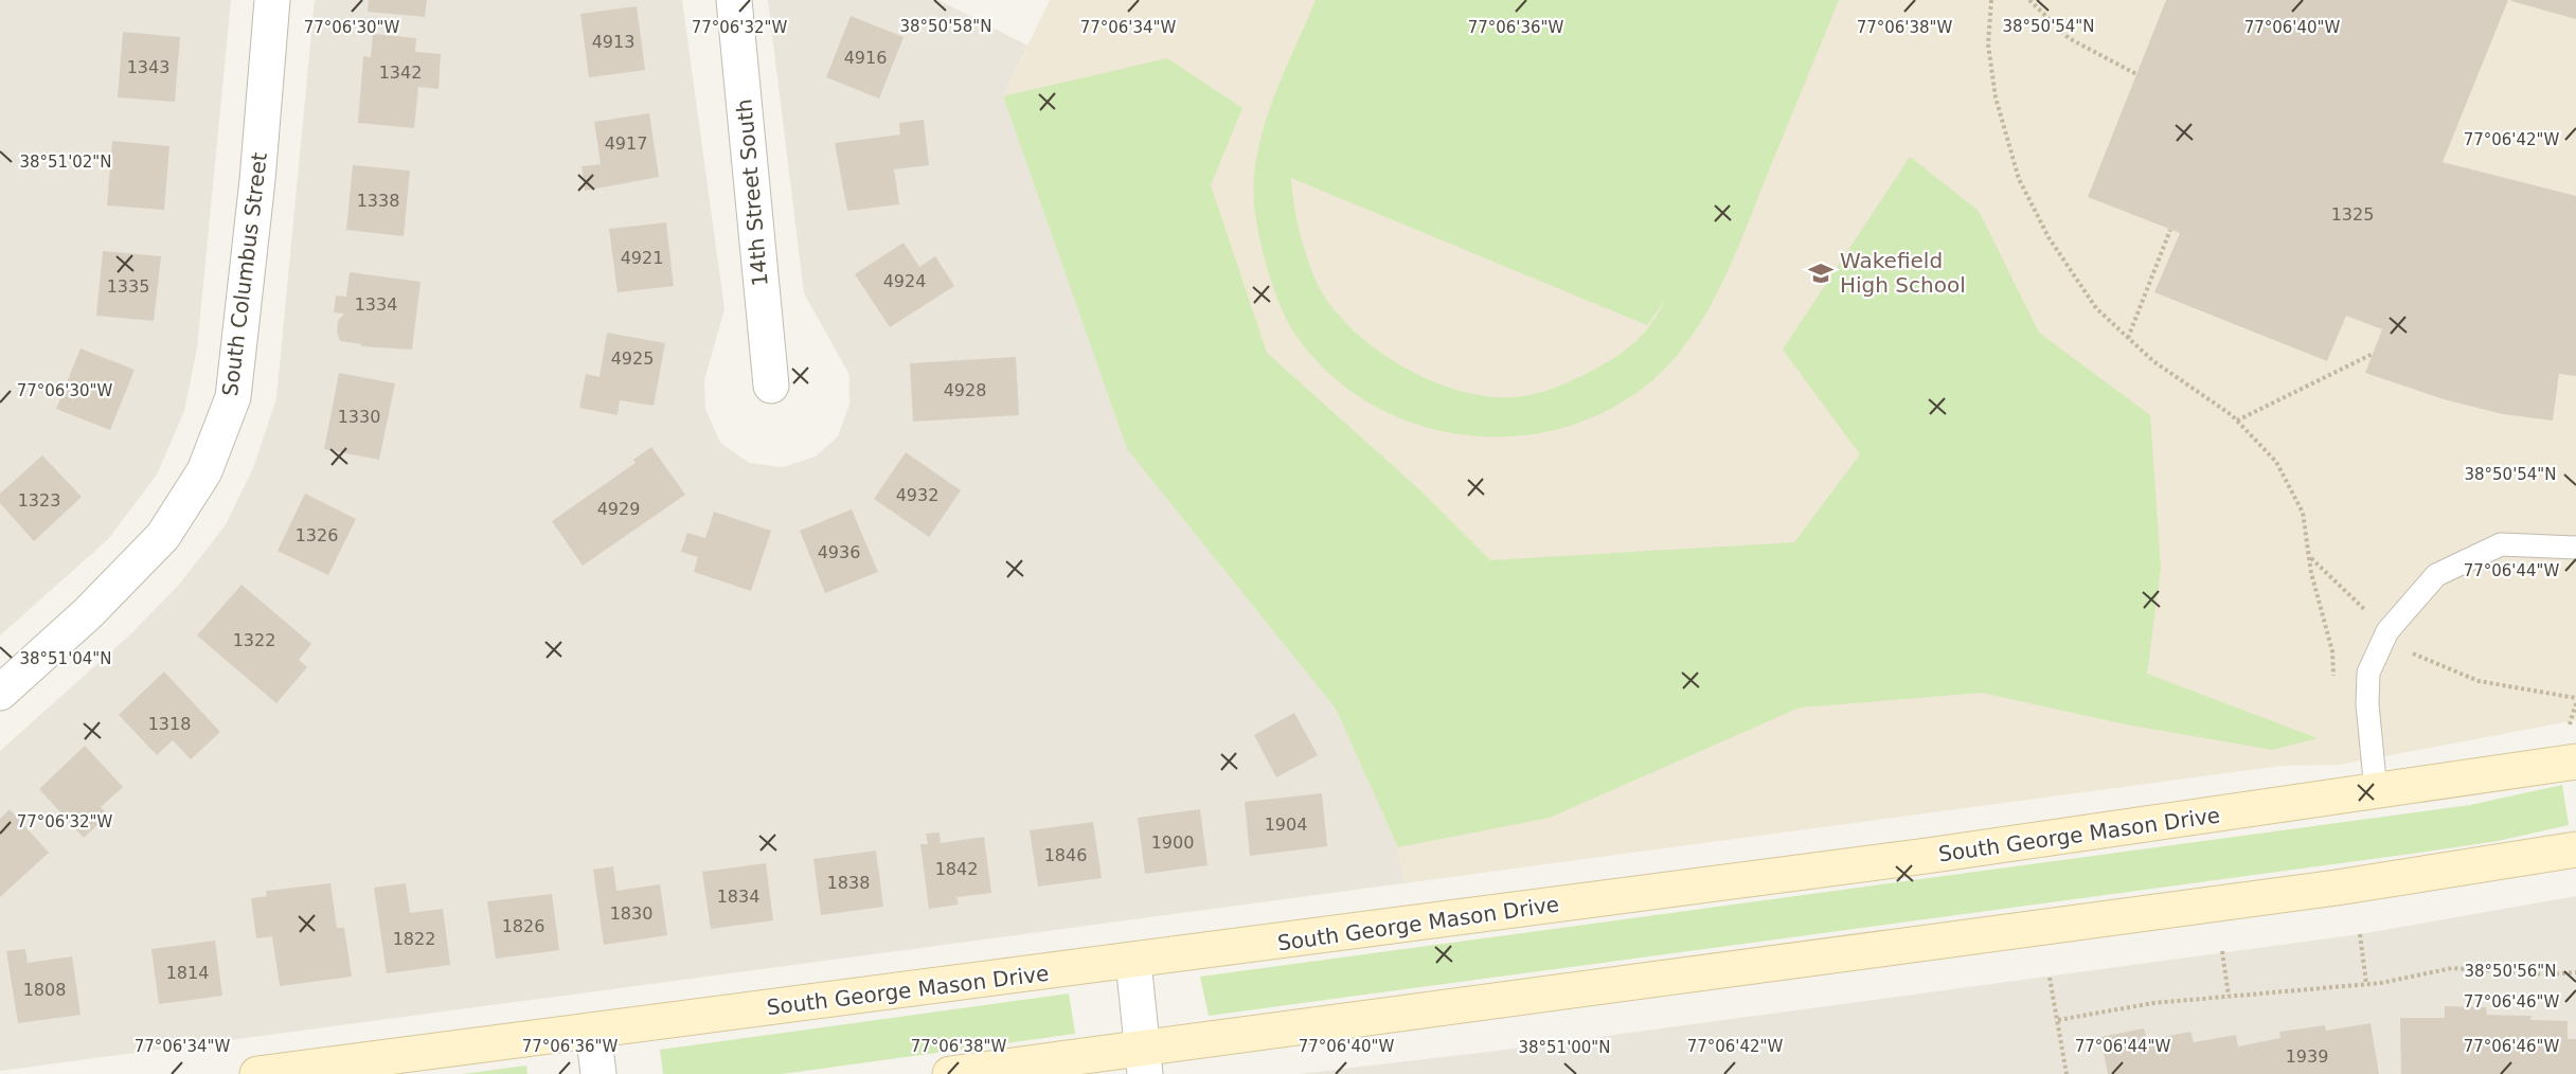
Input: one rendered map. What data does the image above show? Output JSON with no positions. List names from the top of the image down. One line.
{"streets":{"main road":["South George Mason Drive"],"street":["14th Street South","South Columbus Street"]},"places":{"school or university":["Wakefield High School"]},"house_numbers":["4913","4916","1343","1342","4917","1338","1325","4921","4924","1335","1334","4925","4928","1330","4932","1323","4929","1326","4936","1322","1318","1904","1900","1846","1842","1838","1834","1830","1826","1822","1814","1808","1939"],"coordinates":["38°50'58\"N","38°50'54\"N","77°06'30\"W","77°06'34\"W","77°06'36\"W","77°06'38\"W","77°06'40\"W","77°06'32\"W","77°06'42\"W","38°51'02\"N","77°06'44\"W","38°51'04\"N","38°50'56\"N","77°06'46\"W","38°51'00\"N"]}
